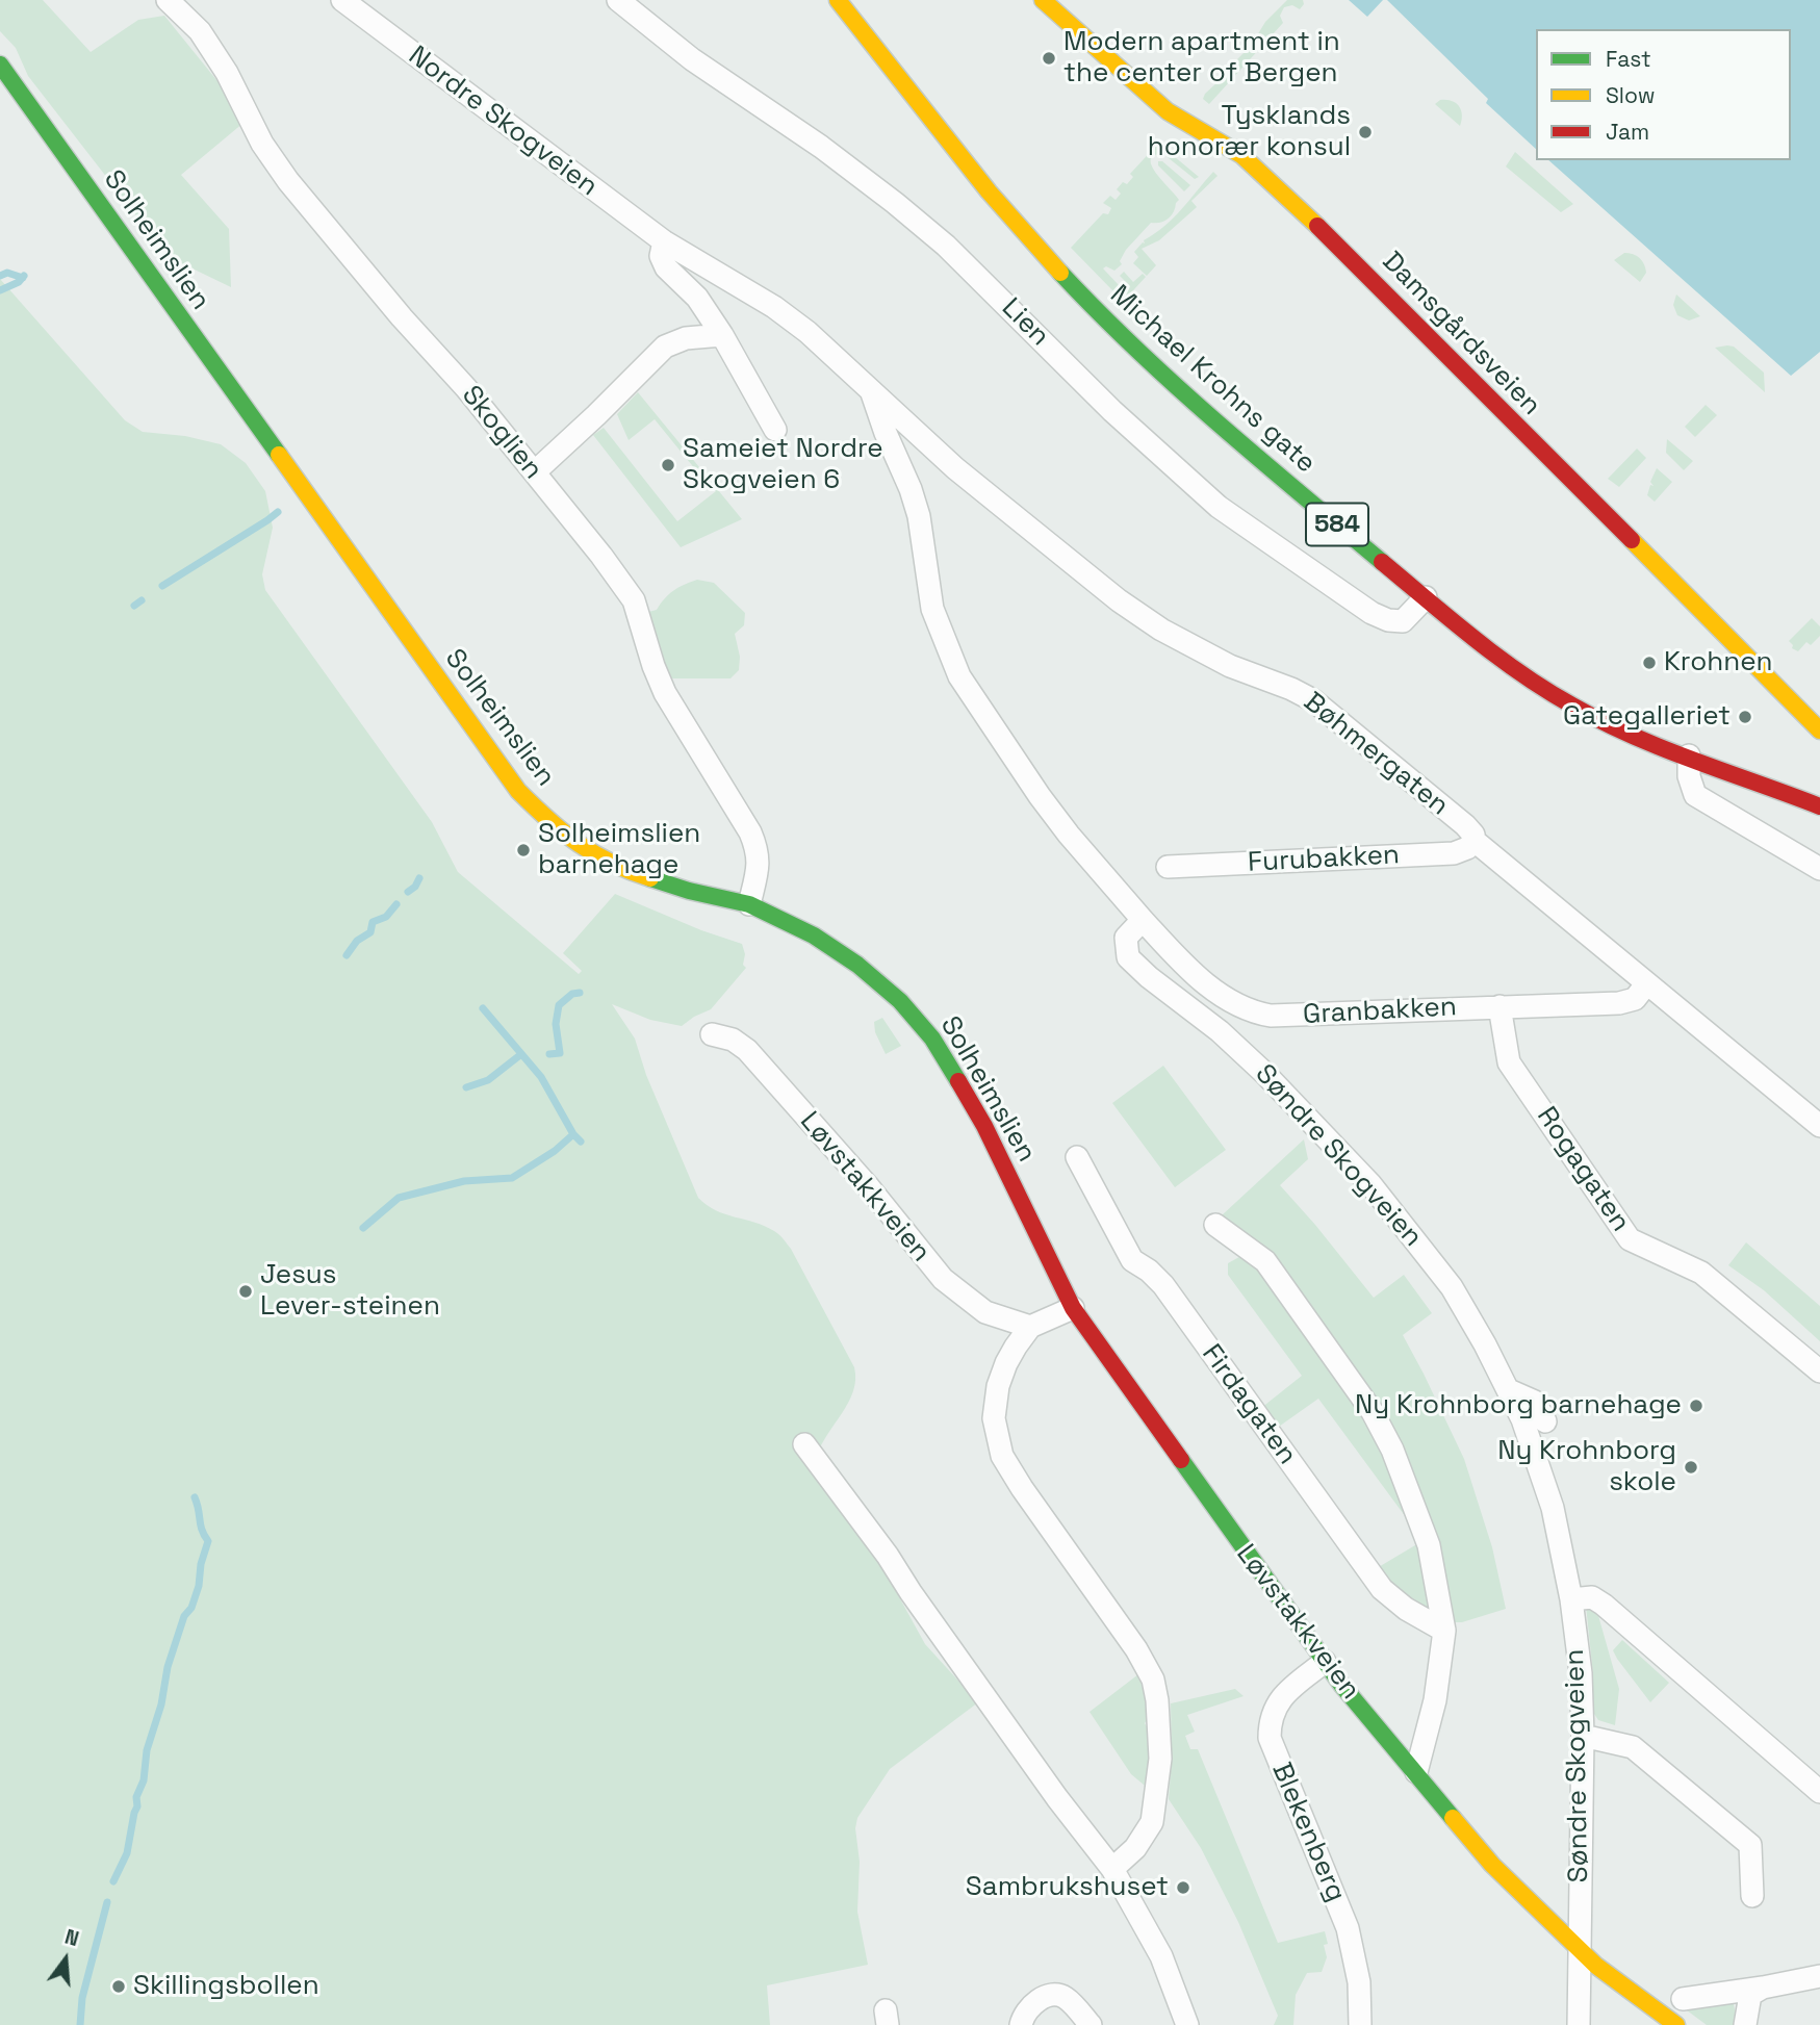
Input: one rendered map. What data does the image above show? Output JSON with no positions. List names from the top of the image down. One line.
{"streets":{"street":["Nordre Skogveien","Solheimslien","Lien","Damsgårdsveien","Michael Krohns gate","Skoglien","584","Bøhmergaten","Furubakken","Granbakken","Søndre Skogveien","Rogagaten","Løvstakkveien","Firdagaten","Blekenberg"]},"crossings":[["Nordre Skogveien","Bøhmergaten"],["Solheimslien","Skoglien"],["Solheimslien","Løvstakkveien"],["Lien","Michael Krohns gate"],["Bøhmergaten","Furubakken"],["Bøhmergaten","Granbakken"],["Granbakken","Søndre Skogveien"],["Granbakken","Rogagaten"],["Søndre Skogveien","Løvstakkveien"],["Løvstakkveien","Blekenberg"]],"places":["Modern apartment in the center of Bergen","Tysklands honorær konsul","Sameiet Nordre Skogveien 6","Krohnen","Gategalleriet","Solheimslien barnehage","Jesus Lever-steinen","Ny Krohnborg barnehage","Ny Krohnborg skole","Sambrukshuset","Skillingsbollen"],"legend":["Fast","Slow","Jam"],"north":"top"}
